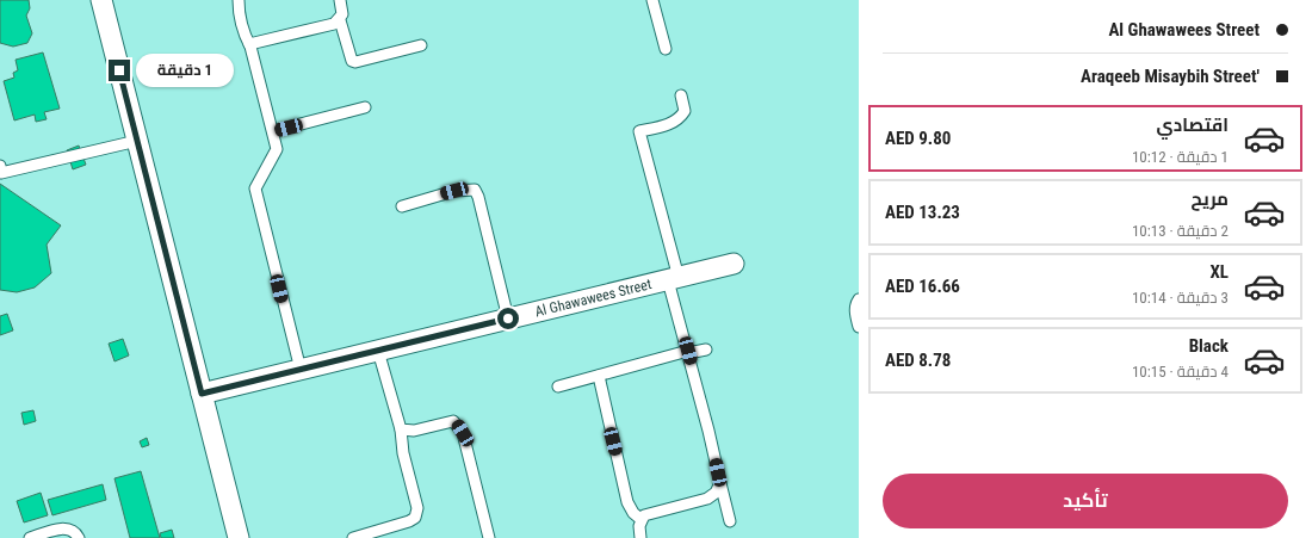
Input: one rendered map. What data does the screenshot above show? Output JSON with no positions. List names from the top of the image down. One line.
{"streets":{"street":["Al Ghawawees Street"]},"page":{"banner":["Al Ghawawees Street","'Araqeeb Misaybih Street"],"bubble":"1 دقيقة","list":[{"name":"اقتصادي","note":"1 دقيقة · 10:12","value":"AED 9.80"},{"name":"مريح","note":"2 دقيقة · 10:13","value":"AED 13.23"},{"name":"XL","note":"3 دقيقة · 10:14","value":"AED 16.66"},{"name":"Black","note":"4 دقيقة · 10:15","value":"AED 8.78"}],"buttons":"تأكيد"}}
